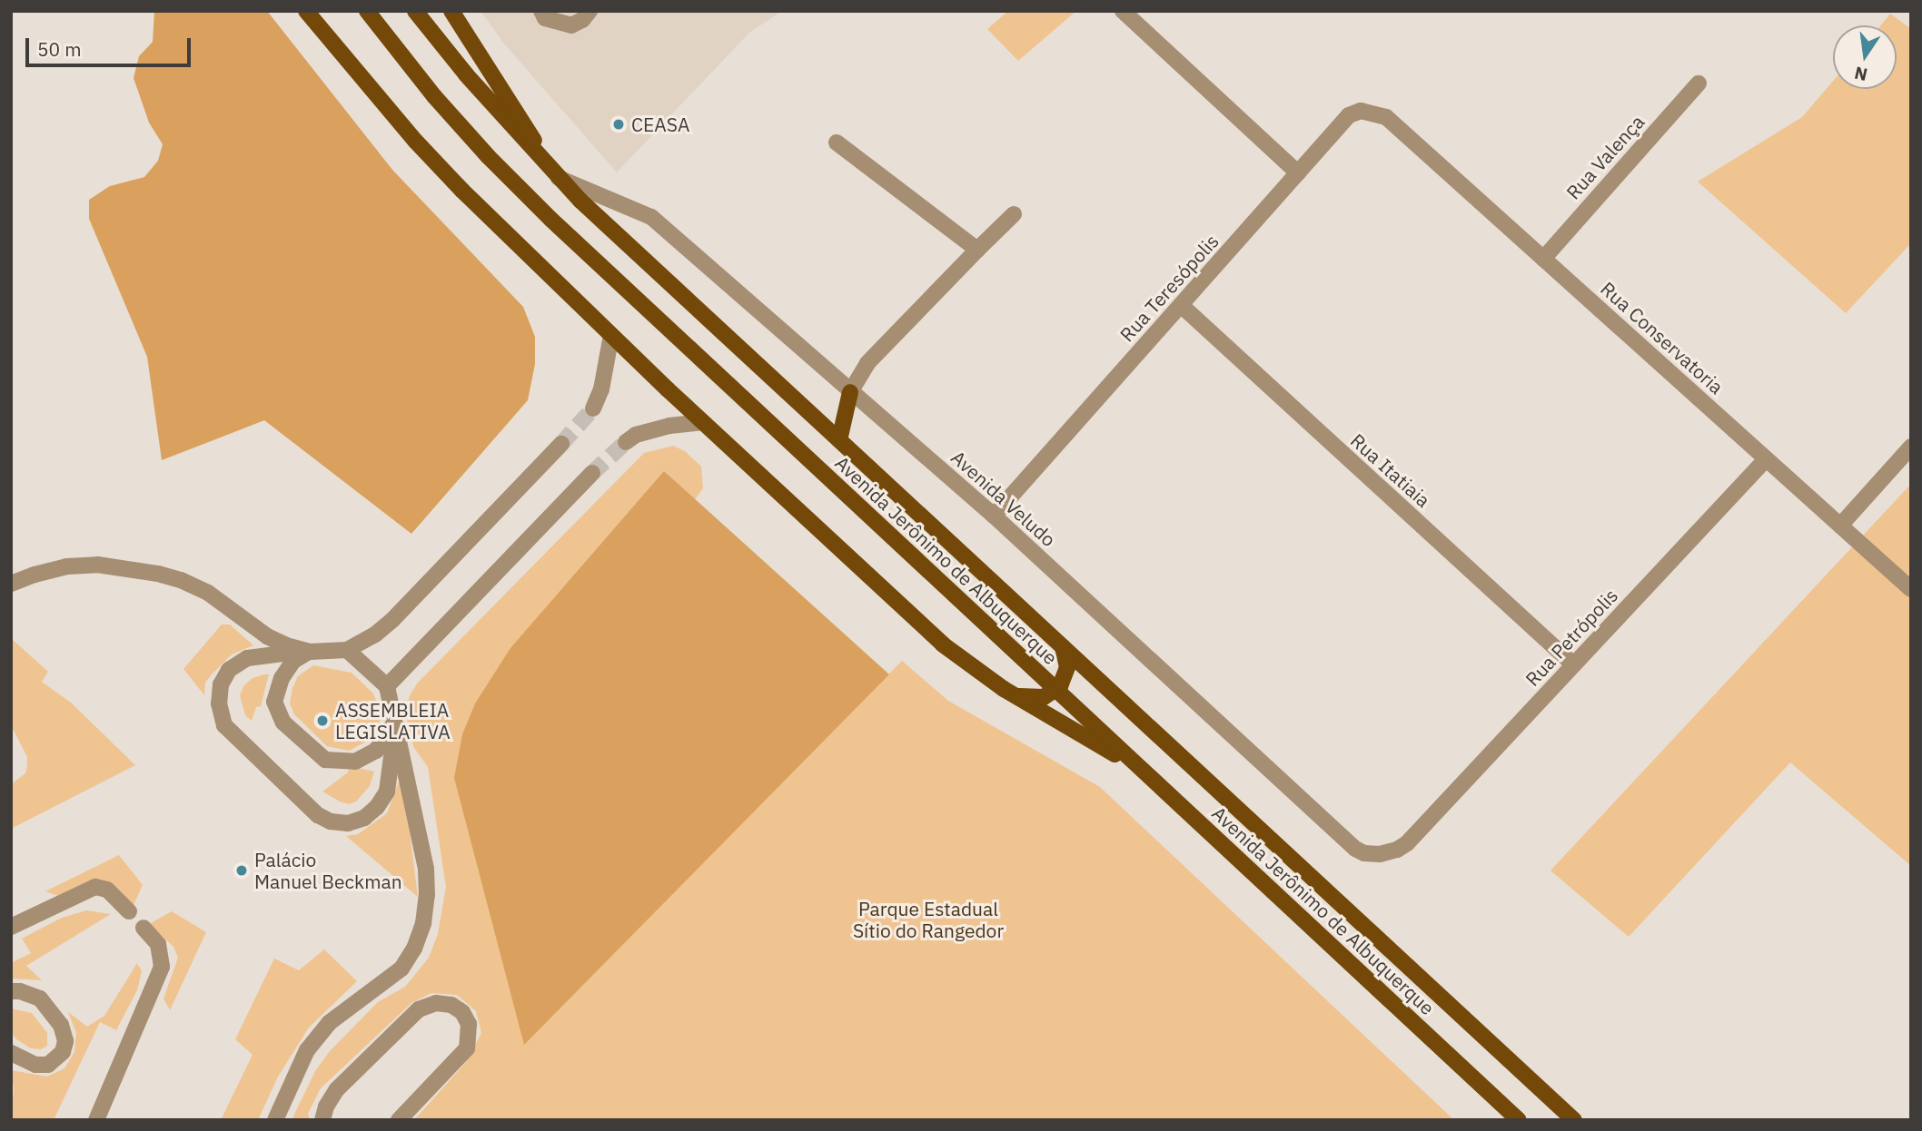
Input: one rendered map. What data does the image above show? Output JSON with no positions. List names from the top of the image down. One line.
{"streets":{"main road":["Avenida Jerônimo de Albuquerque"],"street":["Rua Valença","Rua Teresópolis","Rua Conservatoria","Rua Itatiaia","Avenida Veludo","Rua Petrópolis"]},"crossings":[["Rua Valença","Rua Conservatoria"],["Rua Teresópolis","Rua Conservatoria"],["Rua Teresópolis","Rua Itatiaia"],["Rua Teresópolis","Avenida Veludo"],["Rua Conservatoria","Rua Petrópolis"],["Rua Itatiaia","Rua Petrópolis"],["Avenida Veludo","Avenida Jerônimo de Albuquerque"],["Avenida Veludo","Rua Petrópolis"]],"parks":["Parque Estadual Sítio do Rangedor"],"places":["CEASA","ASSEMBLEIA LEGISLATIVA","Palácio Manuel Beckman"],"scale_bar":"50 m","north":"bottom"}
